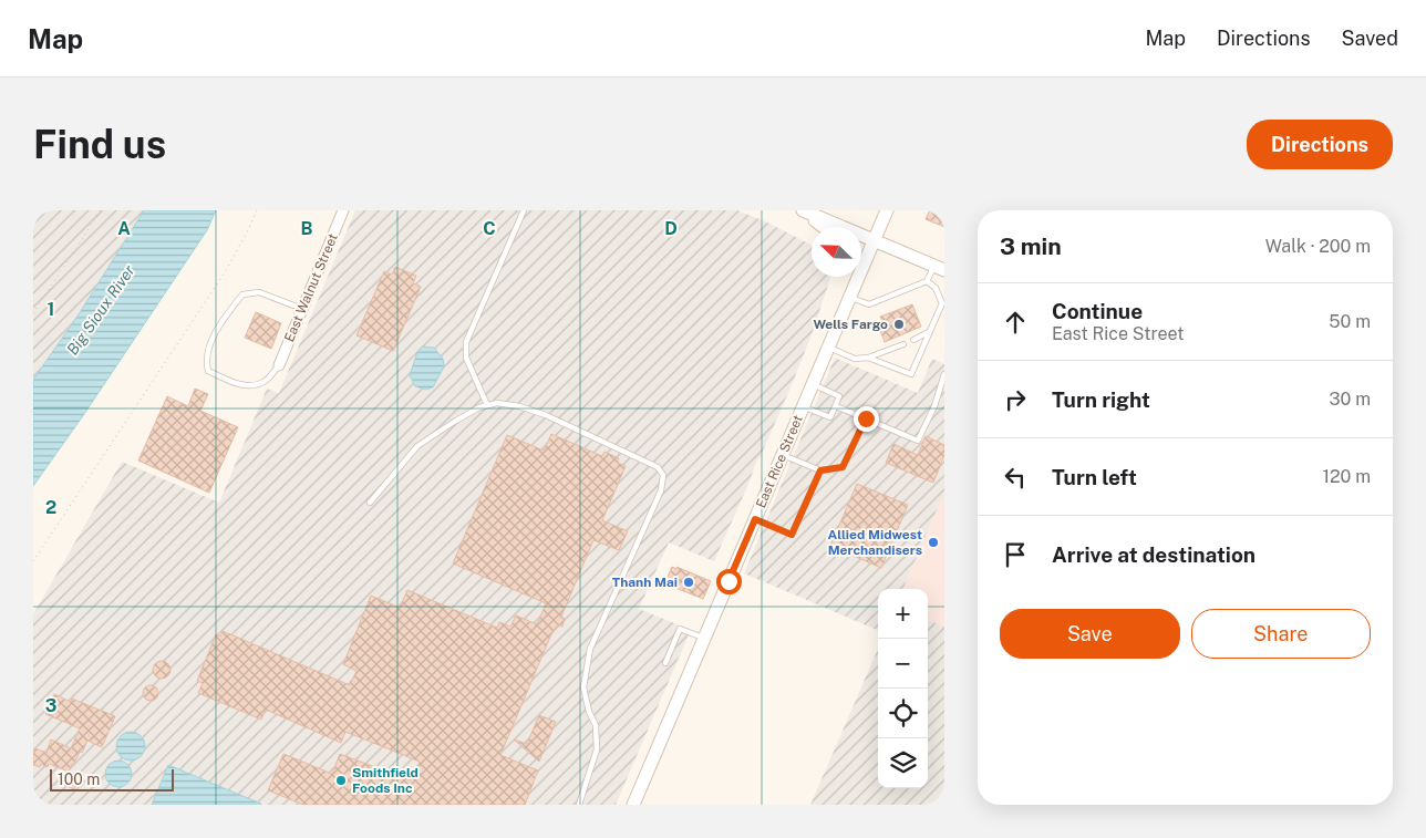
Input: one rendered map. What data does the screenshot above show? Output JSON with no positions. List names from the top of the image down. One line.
{"streets":{"street":["East Walnut Street","East Rice Street"]},"water":["Big Sioux River"],"places":["Wells Fargo","Allied Midwest Merchandisers","Thanh Mai","Smithfield Foods Inc"],"scale_bar":"100 m","north":"top left","page":{"header":"Map","nav":["Map","Directions","Saved"],"buttons":["Directions",["Save","Share"]],"title":"Find us","heading":["3 min","Walk · 200 m"],"list":[["Continue","East Rice Street","50 m"],["Turn right","30 m"],["Turn left","120 m"],"Arrive at destination"],"map_buttons":["+","−"],"scale":"100 m"},"grid":{"columns":["A","B","C","D"],"rows":["1","2","3"]}}
